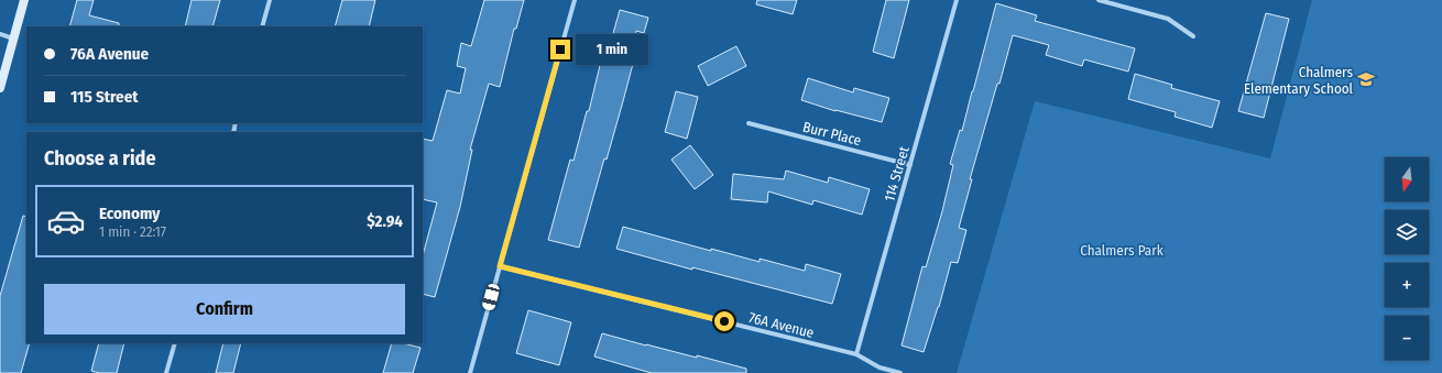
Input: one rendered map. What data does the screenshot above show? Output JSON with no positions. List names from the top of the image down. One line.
{"streets":{"street":["Burr Place","114 Street","76A Avenue"]},"crossings":[["Burr Place","114 Street"],["114 Street","76A Avenue"]],"parks":["Chalmers Park"],"places":{"school or university":["Chalmers Elementary School"]},"north":"bottom","page":{"banner":["76A Avenue","115 Street"],"bubble":"1 min","heading":"Choose a ride","map_buttons":["+","−"],"list":[{"name":"Economy","note":"1 min · 22:17","value":"$2.94"}],"buttons":"Confirm"}}
